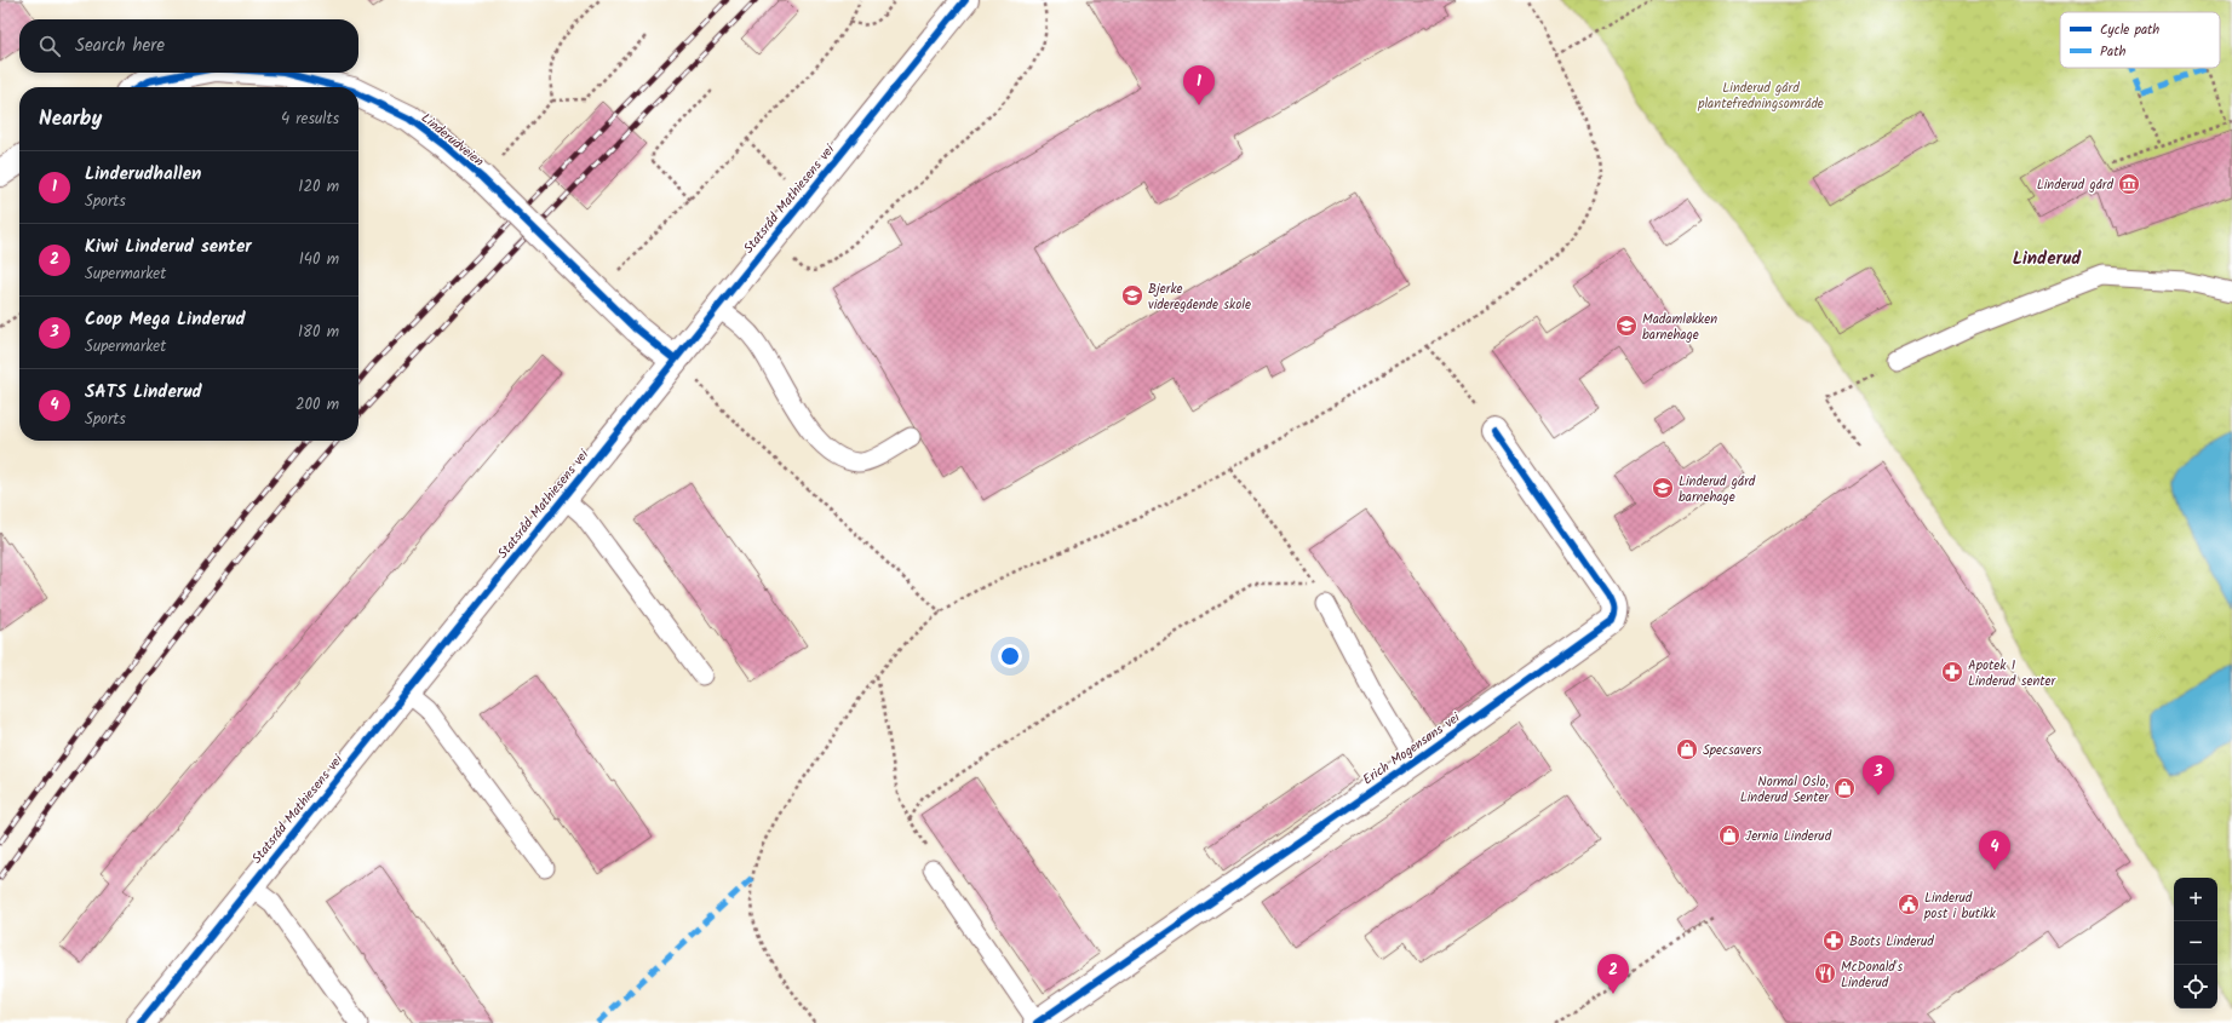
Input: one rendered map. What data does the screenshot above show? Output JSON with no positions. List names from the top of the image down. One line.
{"streets":{"street":["Linderudveien","Statsråd Mathiesens vei","Erich Mogensøns vei"]},"crossings":[["Linderudveien","Statsråd Mathiesens vei"]],"districts":["Linderud"],"parks":["Linderud gård plantefredningsområde"],"places":{"museum":["Linderud gård"],"school or university":["Bjerke videregående skole","Madamløkken barnehage","Linderud gård barnehage"],"pharmacy":["Apotek 1 Linderud senter","Boots Linderud"],"shop":["Specsavers","Normal Oslo, Linderud Senter","Jernia Linderud"],"public building":["Linderud post i butikk"],"restaurant":["McDonald's Linderud"]},"legend":["Cycle path","Path"],"page":{"search":"Search here","pins":["1","3","4","2"],"heading":["Nearby","4 results"],"list":[{"mark":"1","name":"Linderudhallen","note":"Sports","value":"120 m"},{"mark":"2","name":"Kiwi Linderud senter","note":"Supermarket","value":"140 m"},{"mark":"3","name":"Coop Mega Linderud","note":"Supermarket","value":"180 m"},{"mark":"4","name":"SATS Linderud","note":"Sports","value":"200 m"}],"map_buttons":["+","−"]}}
